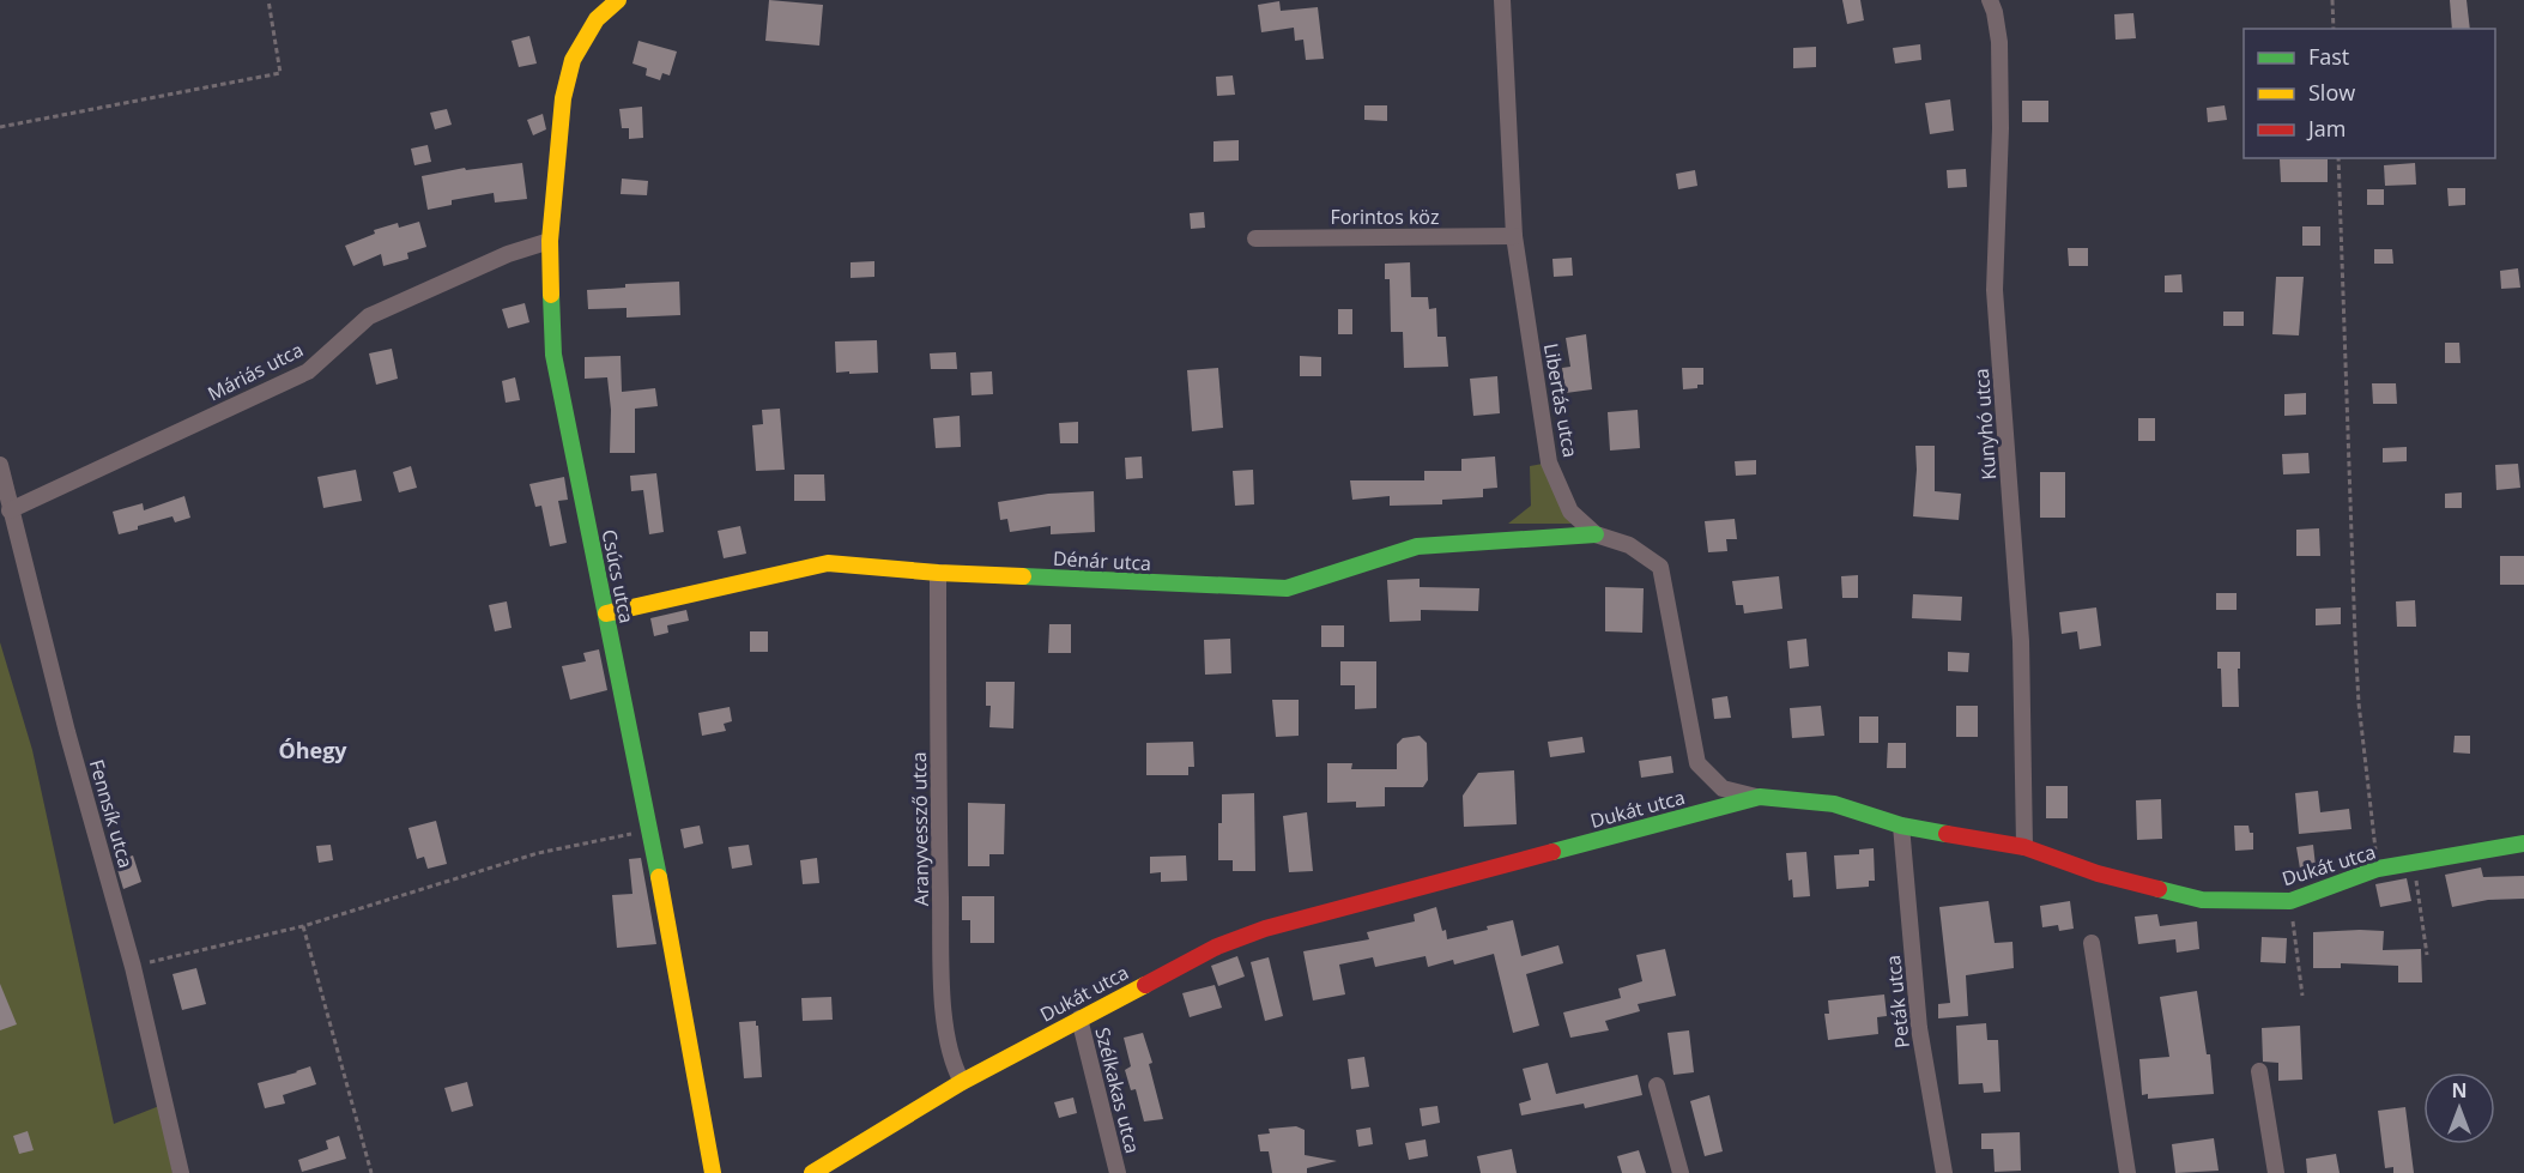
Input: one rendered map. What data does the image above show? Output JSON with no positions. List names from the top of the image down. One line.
{"streets":{"street":["Forintos köz","Máriás utca","Libertás utca","Kunyhó utca","Dénár utca","Csúcs utca","Dukát utca","Fennsík utca","Aranyvessző utca","Peták utca","Szélkakas utca"]},"crossings":[["Forintos köz","Libertás utca"],["Máriás utca","Csúcs utca"],["Máriás utca","Fennsík utca"],["Libertás utca","Dénár utca"],["Libertás utca","Dukát utca"],["Kunyhó utca","Dukát utca"],["Dénár utca","Csúcs utca"],["Dénár utca","Aranyvessző utca"],["Dukát utca","Aranyvessző utca"],["Dukát utca","Peták utca"],["Dukát utca","Szélkakas utca"]],"districts":["Óhegy"],"legend":["Fast","Slow","Jam"],"north":"top"}
